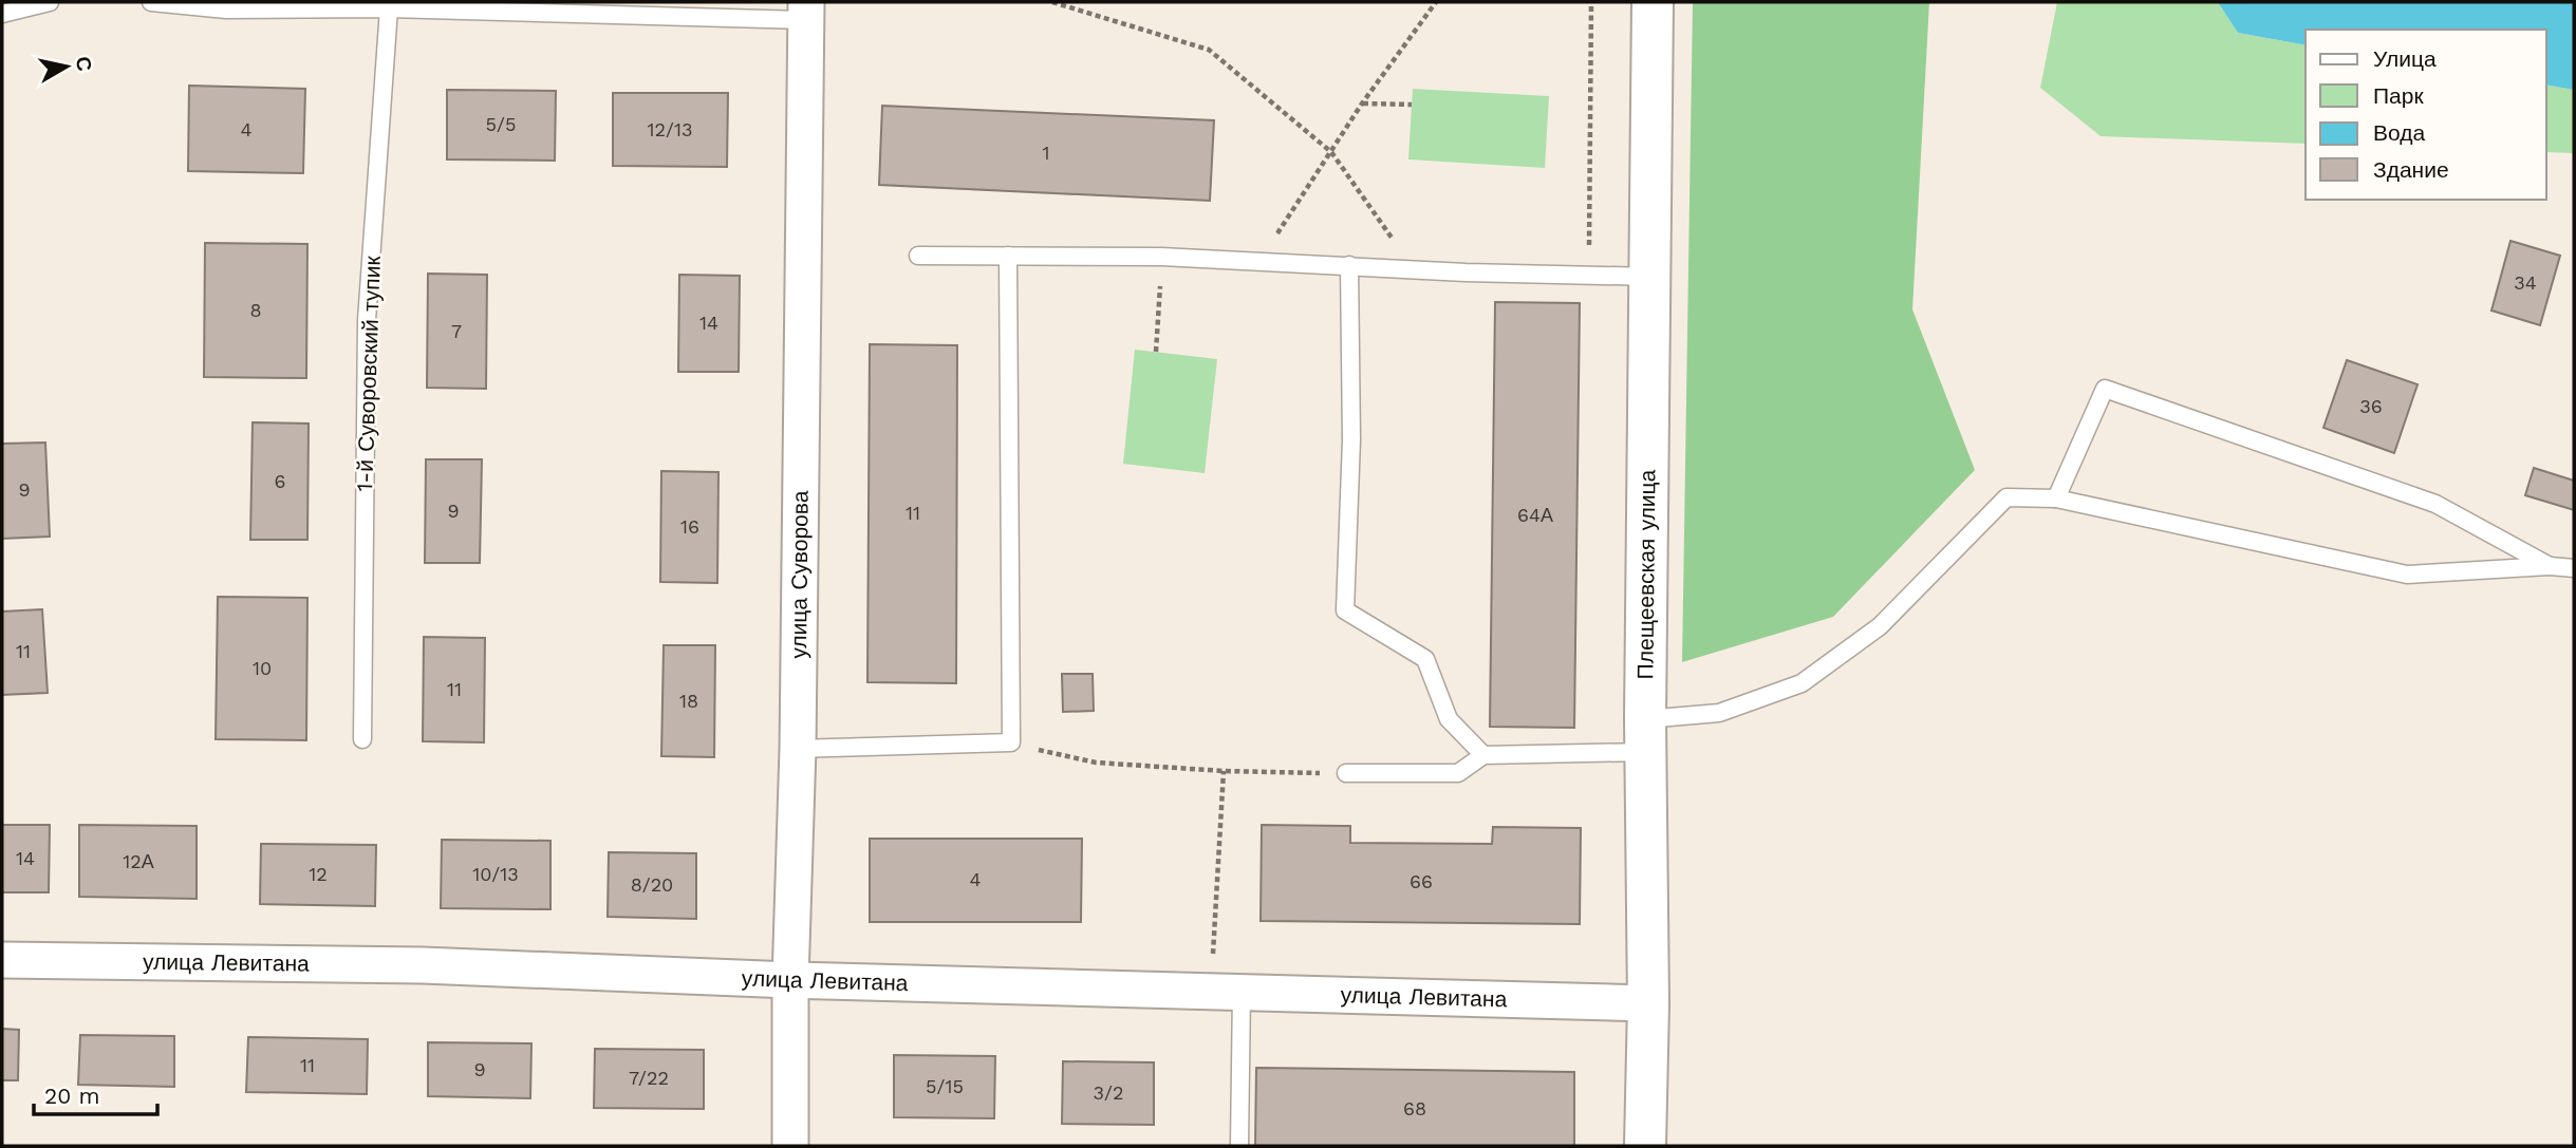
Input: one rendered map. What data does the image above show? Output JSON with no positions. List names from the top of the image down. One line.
{"streets":{"street":["улица Суворова","Плещеевская улица","улица Левитана"],"lane":["1-й Суворовский тупик"]},"crossings":[["улица Суворова","улица Левитана"],["Плещеевская улица","улица Левитана"]],"house_numbers":["5/5","4","12/13","1","34","8","14","7","36","6","9","9","11","64А","16","11","10","11","18","14","12А","12","10/13","4","66","8/20","11","9","7/22","5/15","3/2","68"],"legend":["Улица","Парк","Вода","Здание"],"scale_bar":"20 m","north":"right"}
